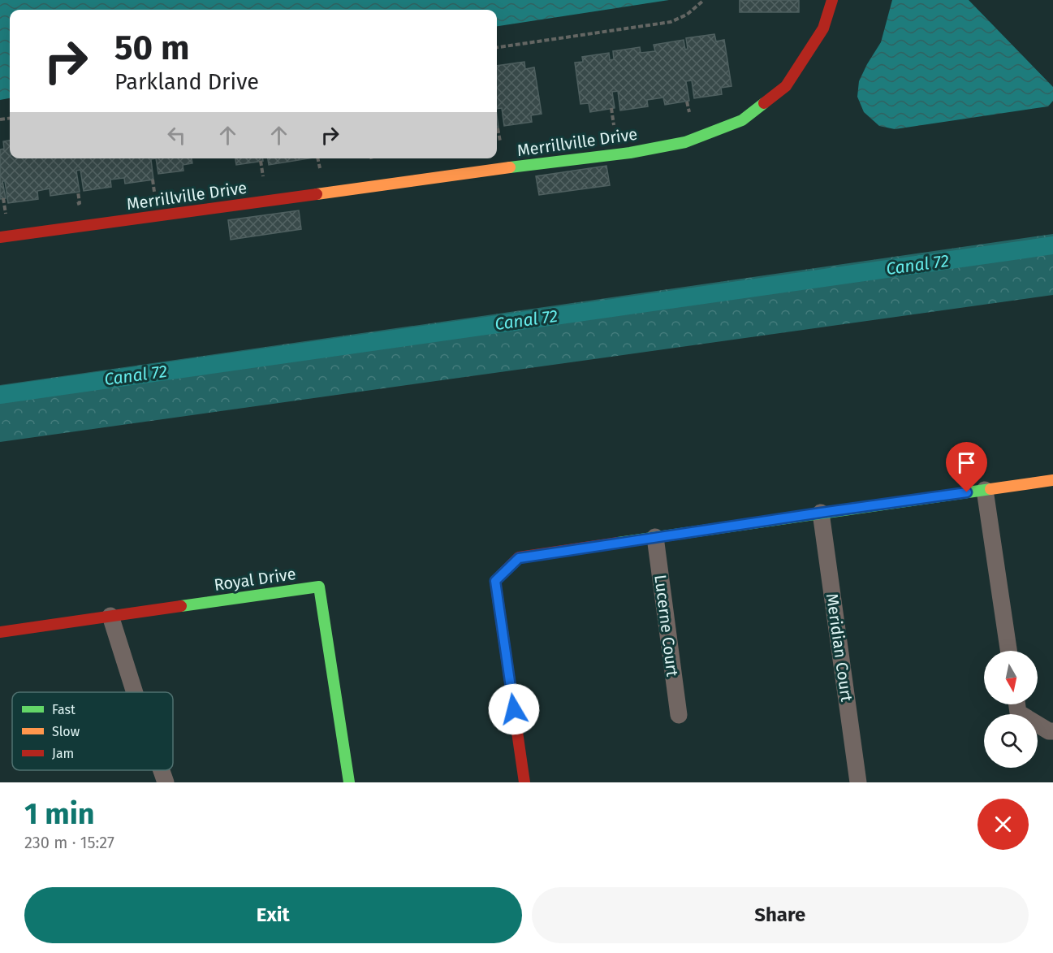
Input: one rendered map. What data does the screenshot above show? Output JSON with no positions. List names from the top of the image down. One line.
{"streets":{"street":["Merrillville Drive","Royal Drive","Lucerne Court","Meridian Court"]},"water":["Canal 72"],"legend":["Fast","Slow","Jam"],"north":"bottom","page":{"turn":["50 m","Parkland Drive"],"heading":["1 min","230 m · 15:27"],"buttons":["Exit","Share"]}}
